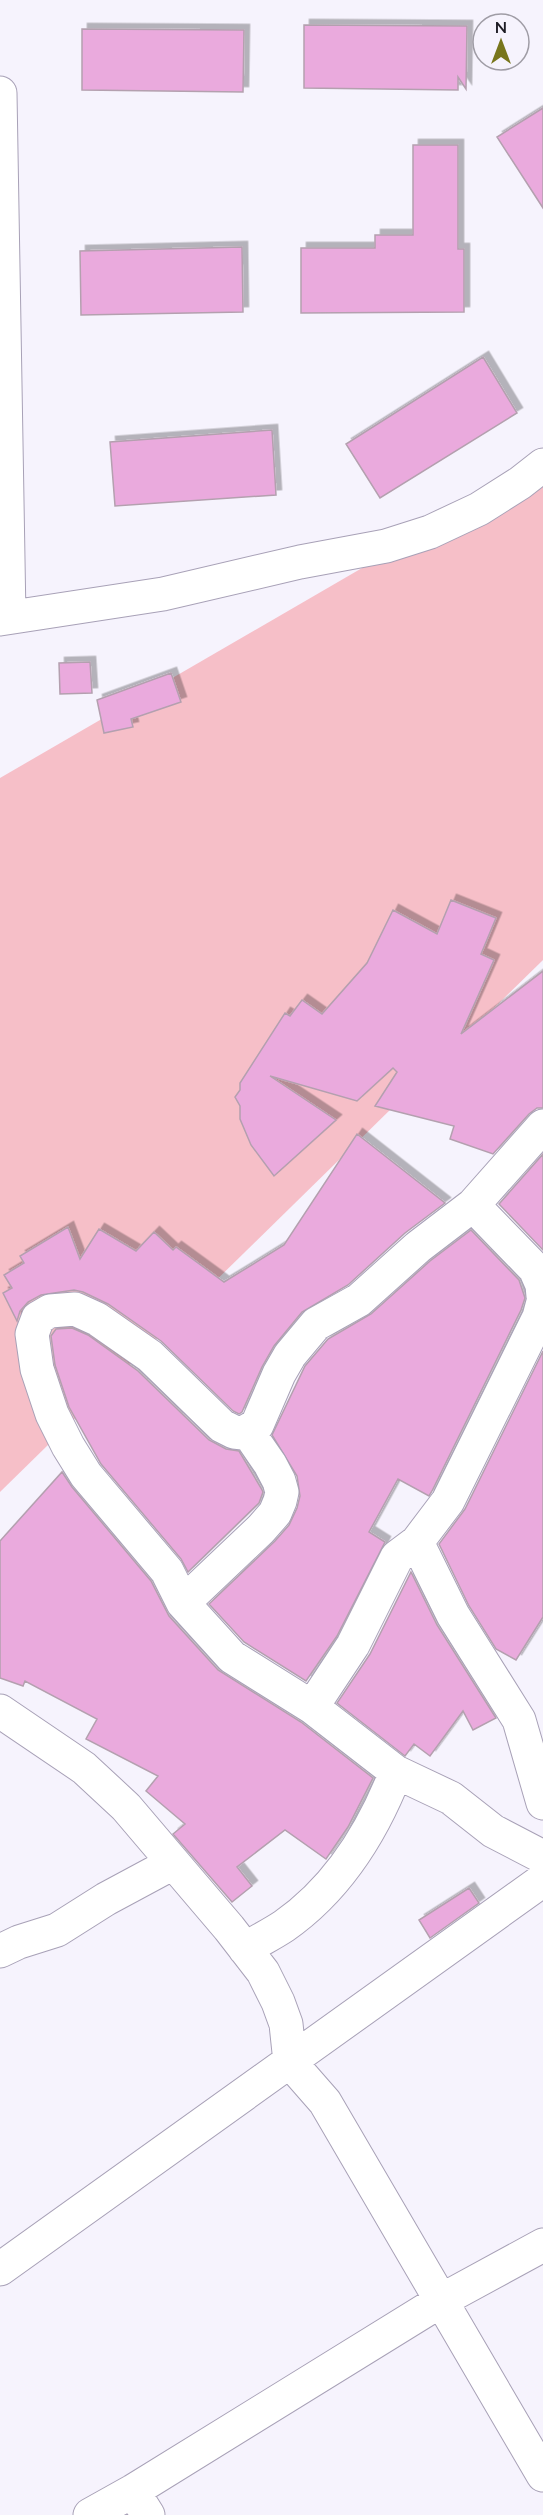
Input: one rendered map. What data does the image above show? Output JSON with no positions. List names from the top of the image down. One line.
{"north":"top"}
